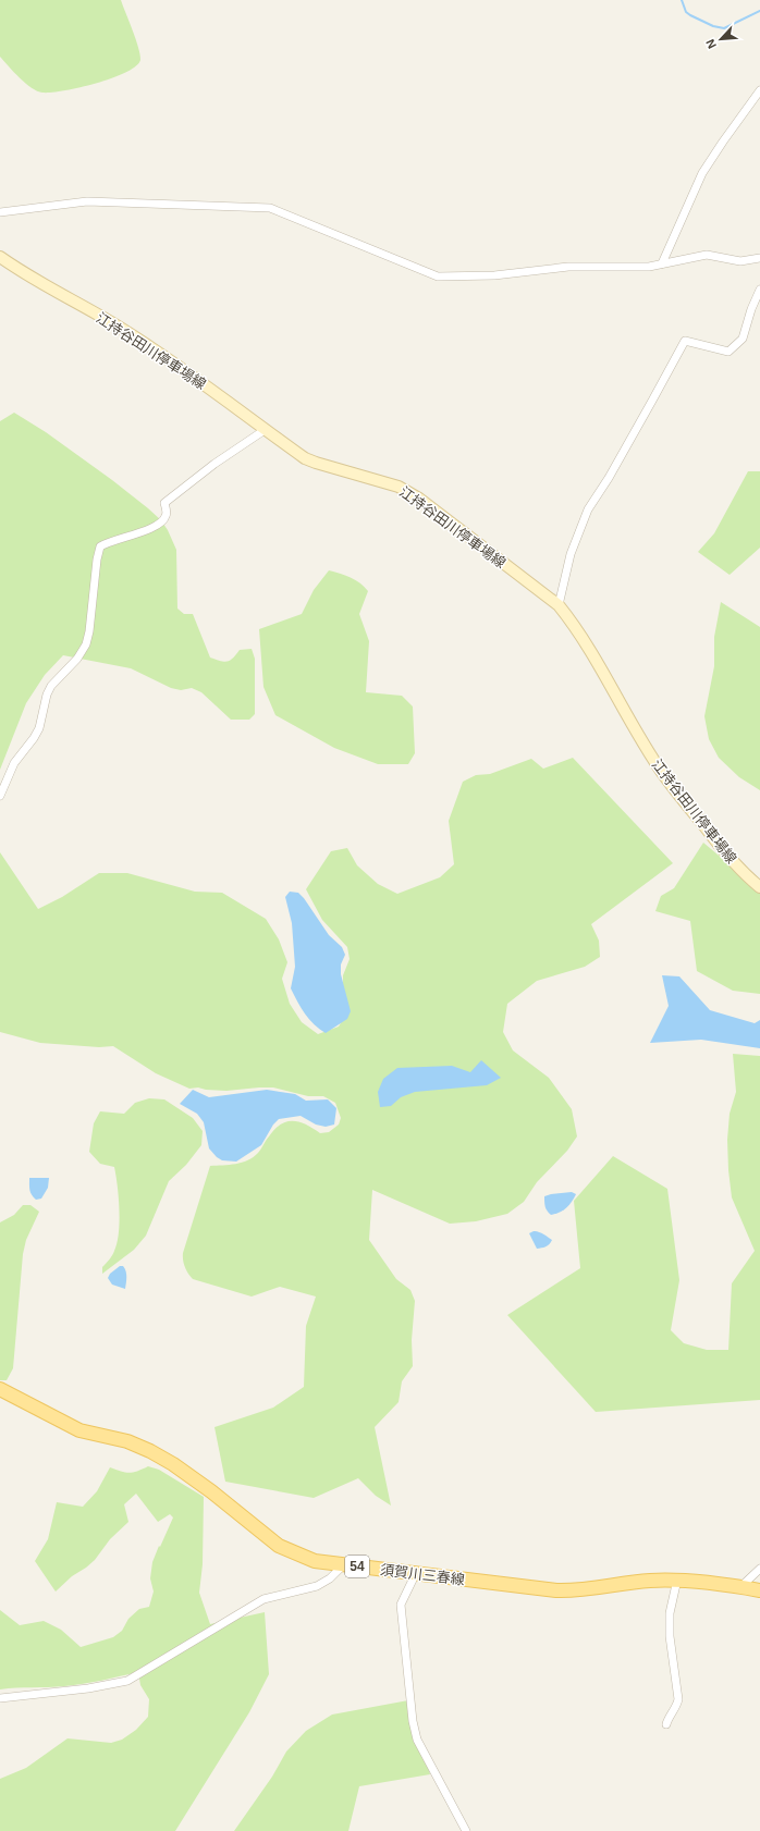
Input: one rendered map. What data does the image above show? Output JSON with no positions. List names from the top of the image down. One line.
{"streets":{"main road":["江持谷田川停車場線","54","須賀川三春線"]},"north":"bottom left"}
